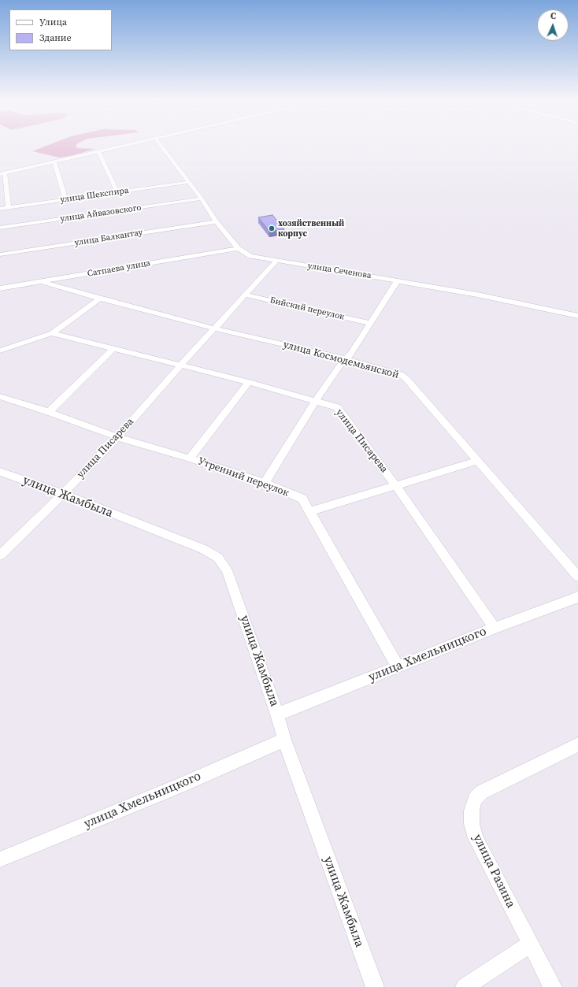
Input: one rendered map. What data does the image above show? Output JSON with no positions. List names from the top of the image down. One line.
{"streets":{"street":["улица Шекспира","улица Айвазовского","улица Балкантау","Сатпаева улица","улица Сеченова","Бийский переулок","улица Космодемьянской","улица Писарева","Утренний переулок","улица Жамбыла","улица Хмельницкого","улица Разина"]},"crossings":[["улица Шекспира","улица Сеченова"],["улица Айвазовского","улица Сеченова"],["улица Балкантау","улица Сеченова"],["Сатпаева улица","улица Сеченова"],["Сатпаева улица","улица Космодемьянской"],["улица Сеченова","улица Писарева"],["Бийский переулок","улица Писарева"],["улица Космодемьянской","улица Писарева"],["улица Писарева","Утренний переулок"],["улица Писарева","улица Жамбыла"],["улица Писарева","улица Хмельницкого"],["Утренний переулок","улица Хмельницкого"],["улица Жамбыла","улица Хмельницкого"]],"places":["хозяйственный корпус"],"legend":["Улица","Здание"],"north":"top"}
